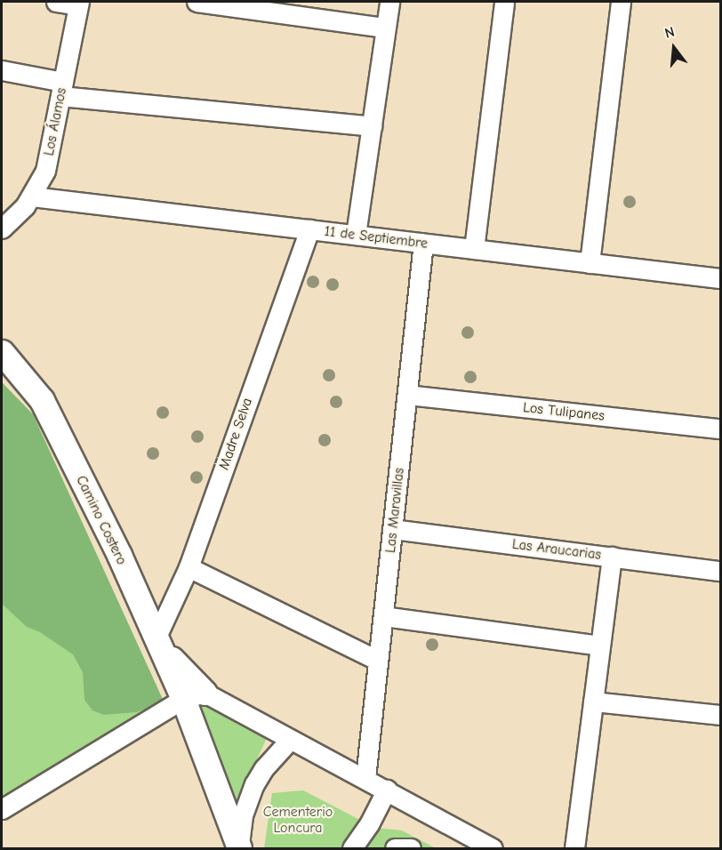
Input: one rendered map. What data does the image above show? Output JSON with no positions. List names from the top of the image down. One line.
{"streets":{"main road":["Camino Costero"],"street":["Los Álamos","11 de Septiembre","Los Tulipanes","Madre Selva","Las Maravillas","Las Araucarias"]},"crossings":[["Los Álamos","11 de Septiembre"],["11 de Septiembre","Madre Selva"],["11 de Septiembre","Las Maravillas"],["Los Tulipanes","Las Maravillas"],["Madre Selva","Camino Costero"],["Las Maravillas","Las Araucarias"]],"parks":["Cementerio Loncura"],"north":"top"}
